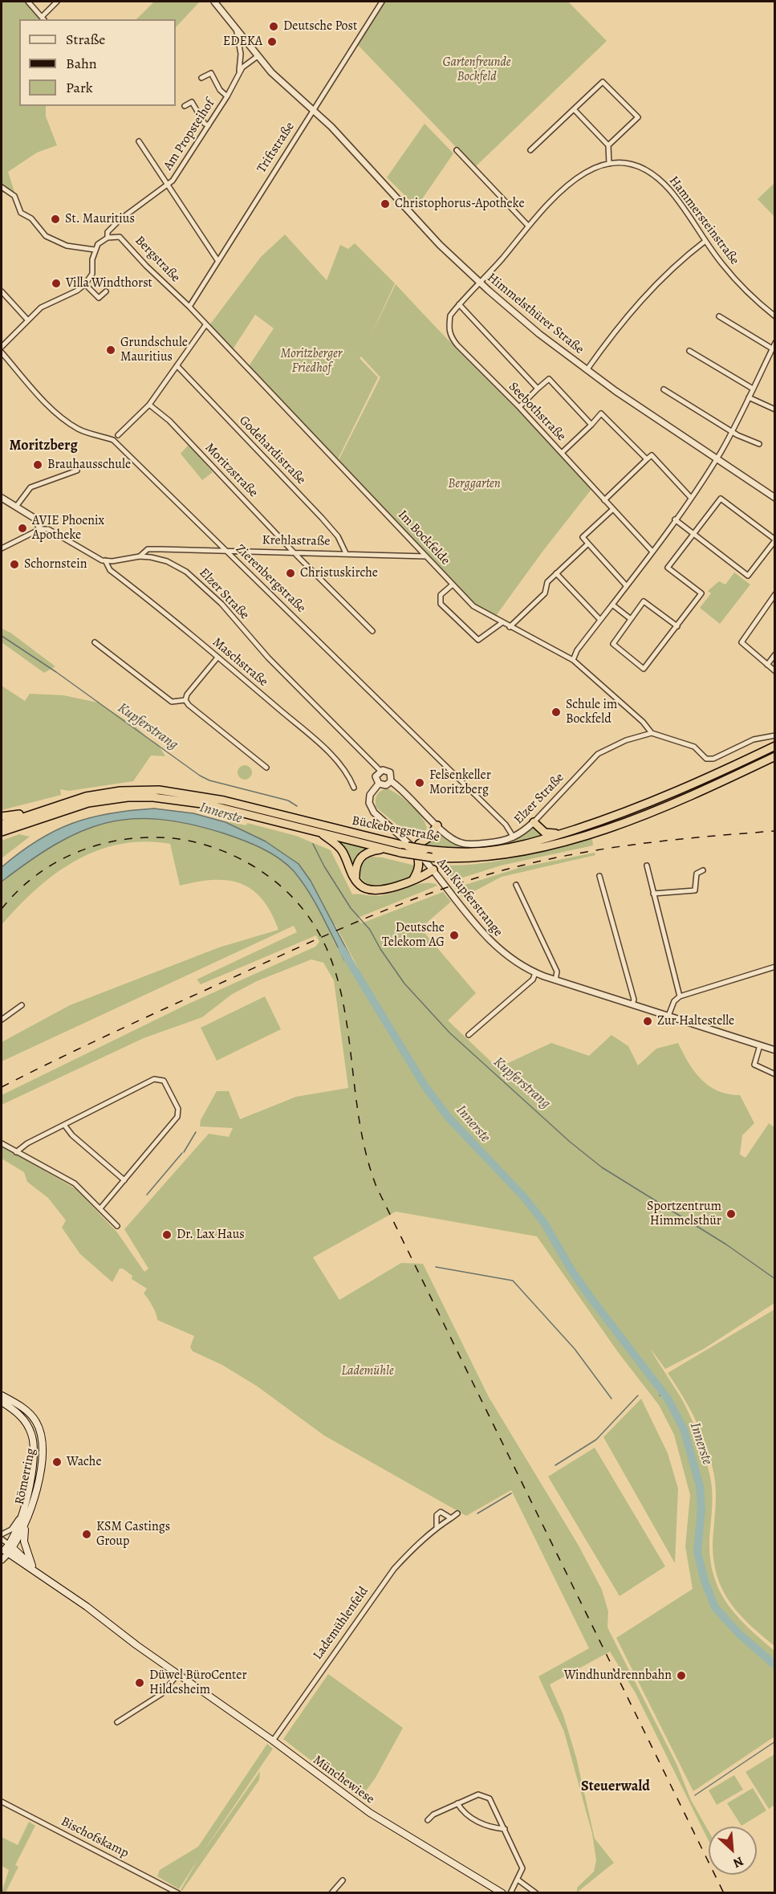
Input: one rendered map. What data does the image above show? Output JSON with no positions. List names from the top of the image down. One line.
{"streets":{"highway":["Bückebergstraße"],"main road":["Römerring","Münchewiese"],"street":["Am Propsteihof","Triftstraße","Hammersteinstraße","Bergstraße","Himmelsthürer Straße","Seebothstraße","Godehardistraße","Moritzstraße","Im Bockfelde","Krehlastraße","Zierenbergstraße","Elzer Straße","Maschstraße","Am Kupferstrange","Lademühlenfeld","Bischofskamp"]},"crossings":[["Am Propsteihof","Bergstraße"],["Am Propsteihof","Himmelsthürer Straße"],["Triftstraße","Bergstraße"],["Triftstraße","Himmelsthürer Straße"],["Hammersteinstraße","Himmelsthürer Straße"],["Hammersteinstraße","Seebothstraße"],["Bergstraße","Im Bockfelde"],["Himmelsthürer Straße","Seebothstraße"],["Godehardistraße","Krehlastraße"],["Moritzstraße","Krehlastraße"],["Im Bockfelde","Krehlastraße"],["Im Bockfelde","Elzer Straße"],["Krehlastraße","Zierenbergstraße"],["Krehlastraße","Elzer Straße"],["Zierenbergstraße","Elzer Straße"],["Elzer Straße","Maschstraße"],["Elzer Straße","Am Kupferstrange"],["Römerring","Münchewiese"],["Lademühlenfeld","Münchewiese"]],"districts":["Moritzberg","Steuerwald"],"water":["Kupferstrang","Innerste"],"parks":["Gartenfreunde Bockfeld","Moritzberger Friedhof","Berggarten","Lademühle"],"places":["Deutsche Post","EDEKA","Christophorus-Apotheke","St. Mauritius","Villa Windthorst","Grundschule Mauritius","Brauhausschule","AVIE Phoenix Apotheke","Schornstein","Christuskirche","Schule im Bockfeld","Felsenkeller Moritzberg","Deutsche Telekom AG","Zur Haltestelle","Sportzentrum Himmelsthür","Dr. Lax Haus","Wache","KSM Castings Group","Windhundrennbahn","Düwel BüroCenter Hildesheim"],"legend":["Straße","Bahn","Park"],"north":"bottom right"}
